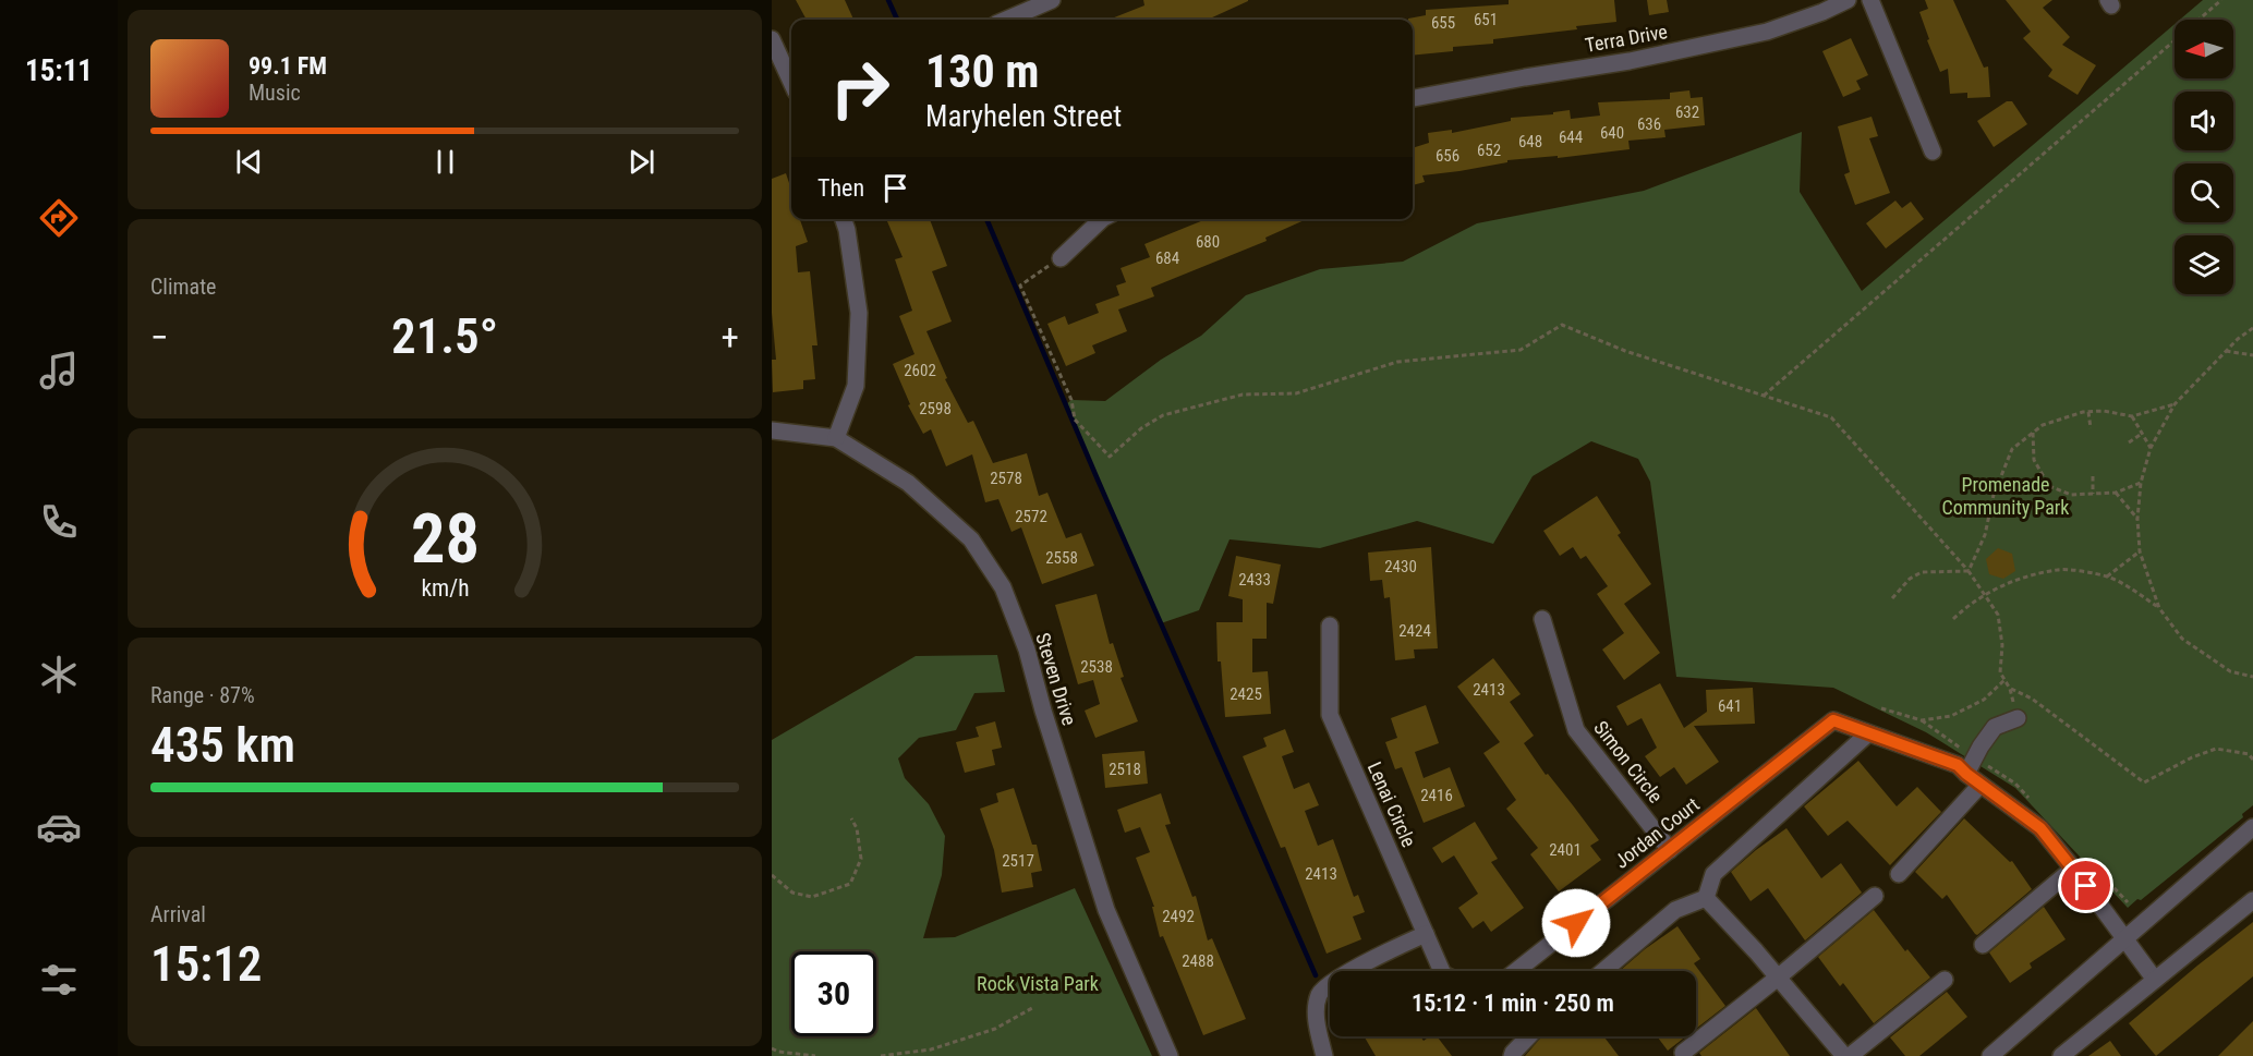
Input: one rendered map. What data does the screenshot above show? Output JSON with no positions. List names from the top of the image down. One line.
{"streets":{"street":["Terra Drive","Steven Drive","Simon Circle","Lenai Circle","Jordan Court"]},"crossings":[["Simon Circle","Jordan Court"]],"parks":["Promenade Community Park","Rock Vista Park"],"house_numbers":["651","655","632","636","640","644","648","652","656","680","684","2602","2598","2578","2572","2558","2430","2433","2424","2538","2413","2425","641","2518","2416","2401","2517","2413","2492","2488"],"north":"left","page":{"tabs":"15:11","turn":["130 m","Maryhelen Street"],"song":["99.1 FM","Music"],"then":"Then","tile":["Climate",["Range · 87%","435 km"],["Arrival","15:12"]],"heat":["−","21.5°","+"],"limit":"30","trip":"15:12 · 1 min · 250 m","gauge":["28","km/h"]}}
